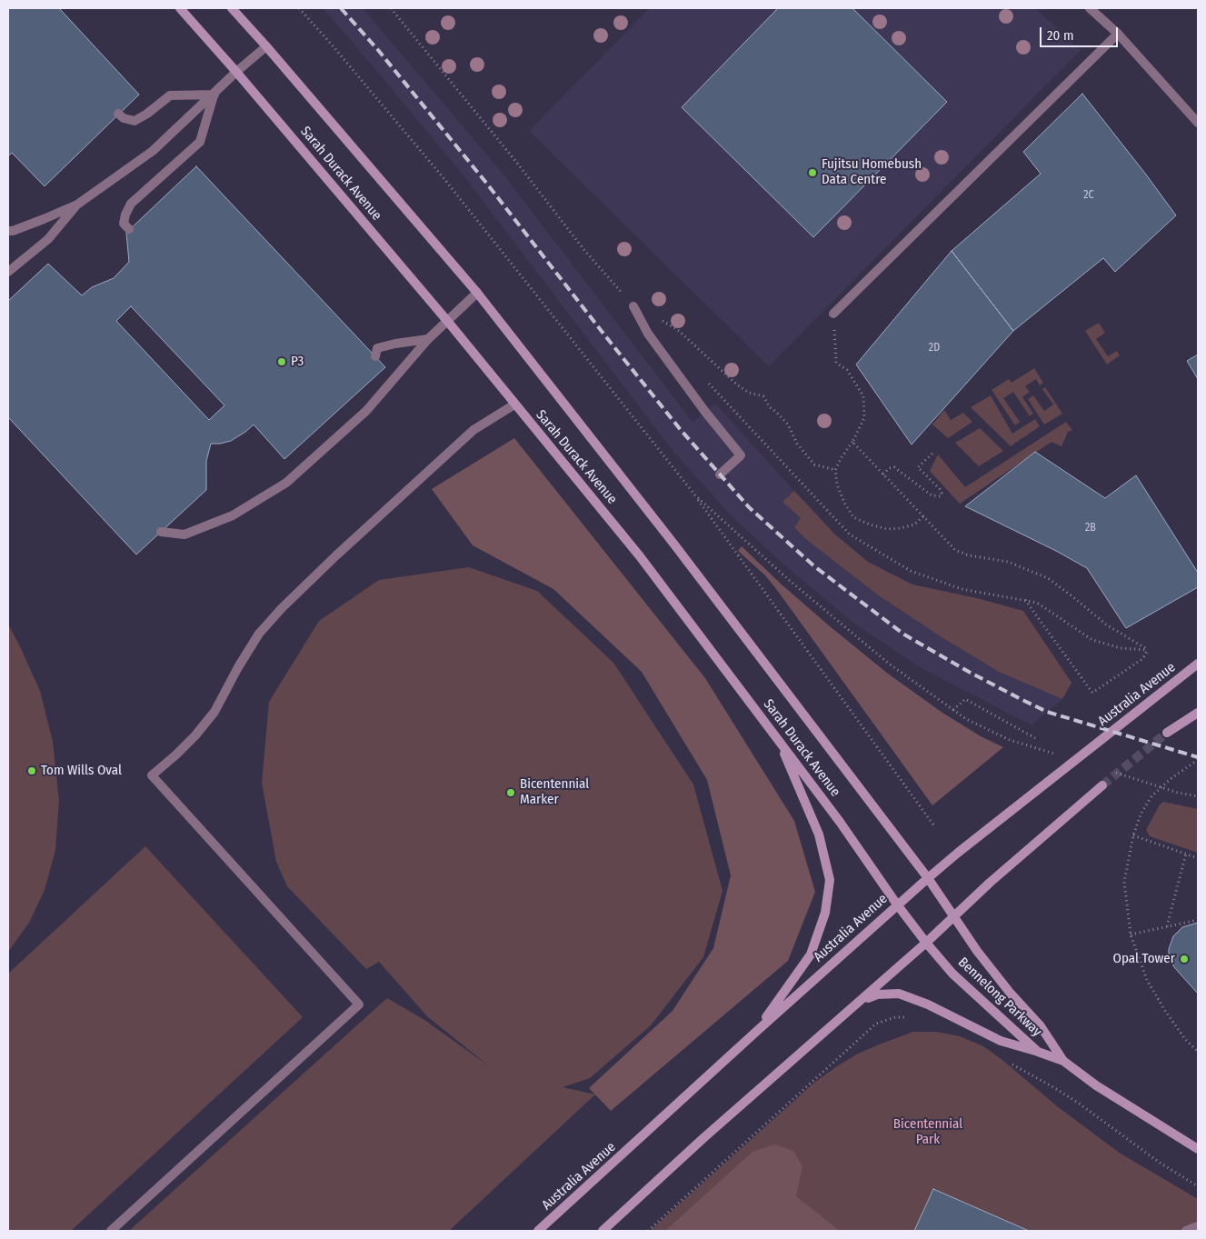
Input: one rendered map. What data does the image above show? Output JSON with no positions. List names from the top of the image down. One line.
{"streets":{"street":["Sarah Durack Avenue","Australia Avenue","Bennelong Parkway"]},"crossings":[["Sarah Durack Avenue","Australia Avenue"],["Sarah Durack Avenue","Bennelong Parkway"]],"parks":["Bicentennial Park"],"places":["Fujitsu Homebush Data Centre","P3","Tom Wills Oval","Bicentennial Marker","Opal Tower"],"house_numbers":["2C","2D","2B"],"scale_bar":"20 m"}
